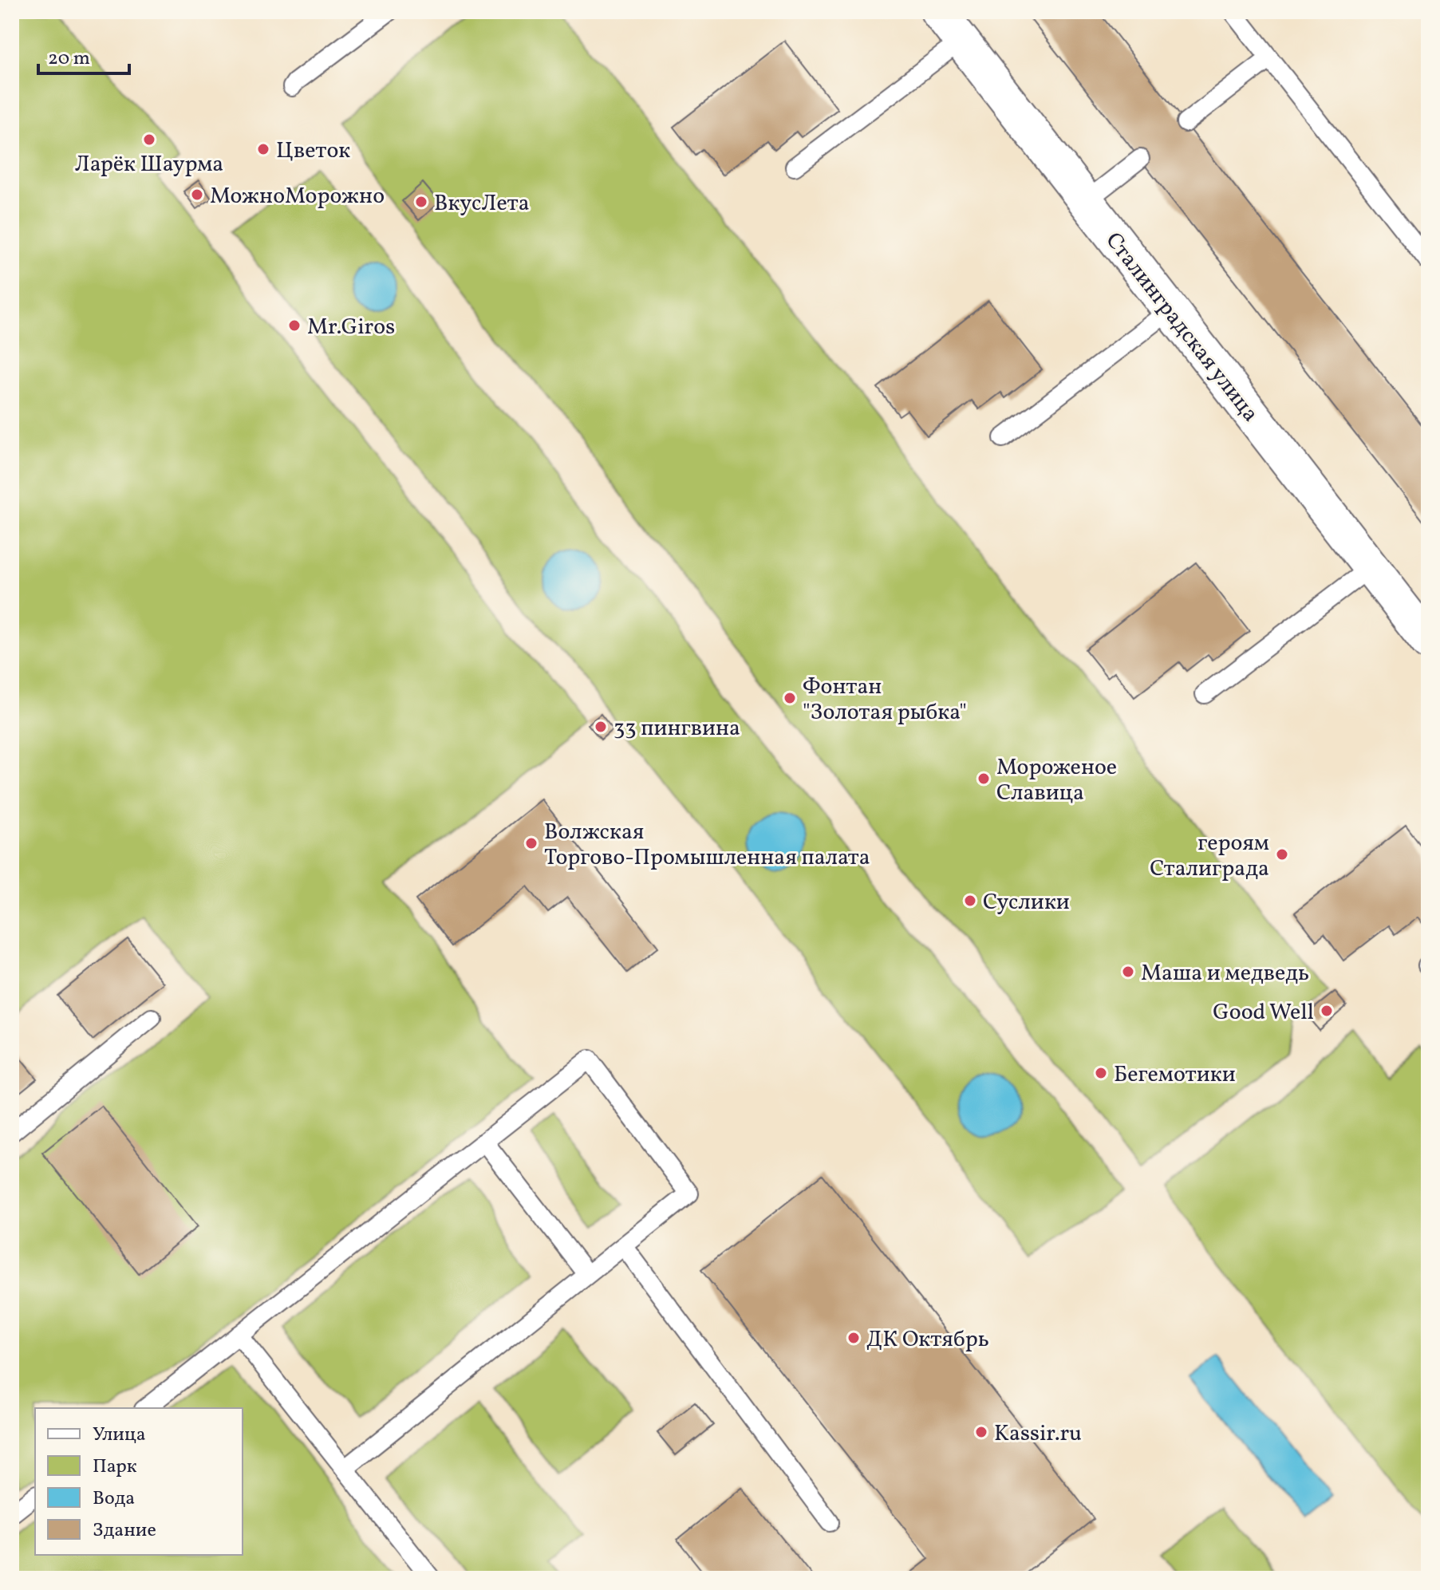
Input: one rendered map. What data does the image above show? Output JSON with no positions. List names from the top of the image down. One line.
{"streets":{"street":["Сталинградская улица"]},"places":["Ларёк Шаурма","Цветок","МожноМорожно","ВкусЛета","Mr.Giros","Фонтан \"Золотая рыбка\"","33 пингвина","Мороженое Славица","Волжская Торгово-Промышленная палата","героям Сталиграда","Суслики","Маша и медведь","Good Well","Бегемотики","ДК Октябрь","Kassir.ru"],"legend":["Улица","Парк","Вода","Здание"],"scale_bar":"20 m"}
